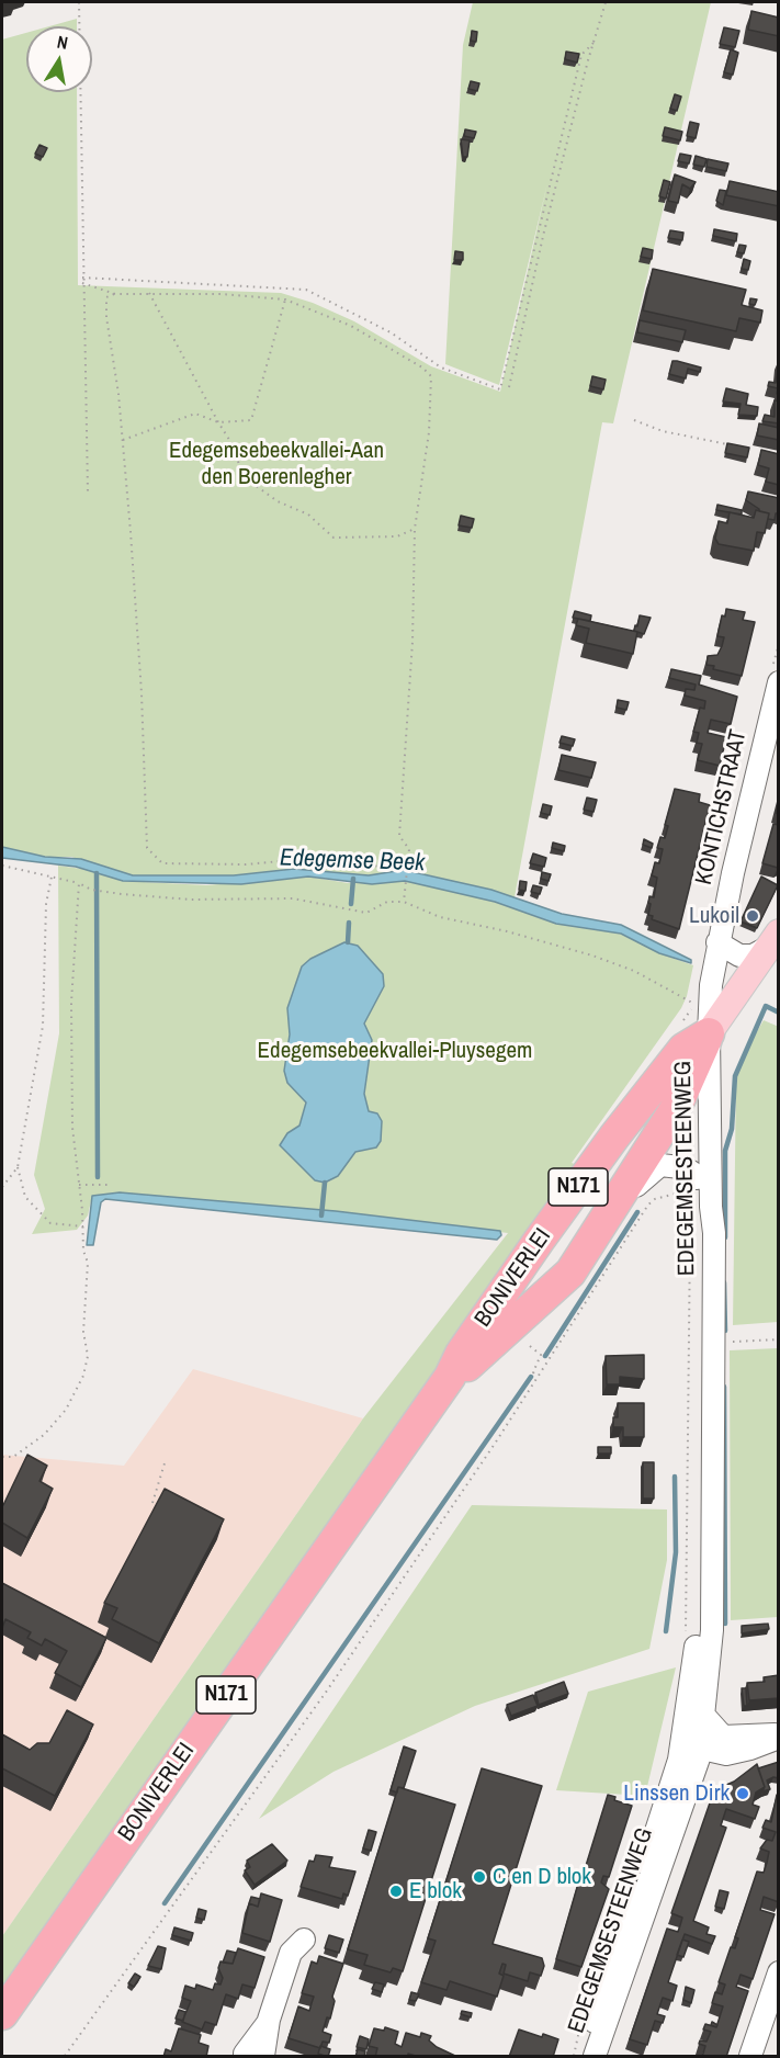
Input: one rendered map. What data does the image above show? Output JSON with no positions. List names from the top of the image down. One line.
{"streets":{"highway":["N171","BONIVERLEI"],"street":["KONTICHSTRAAT","EDEGEMSESTEENWEG"]},"crossings":[["KONTICHSTRAAT","EDEGEMSESTEENWEG"],["KONTICHSTRAAT","BONIVERLEI"],["EDEGEMSESTEENWEG","BONIVERLEI"]],"water":["Edegemse Beek"],"parks":["Edegemsebeekvallei-Aan den Boerenlegher","Edegemsebeekvallei-Pluysegem"],"places":["Lukoil","Linssen Dirk","C en D blok","E blok"],"north":"top"}
